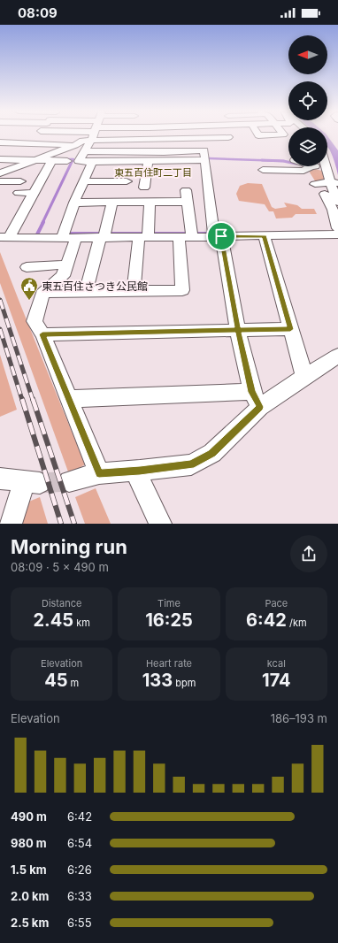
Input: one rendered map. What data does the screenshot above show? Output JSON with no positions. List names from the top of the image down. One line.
{"districts":["東五百住町二丁目"],"places":{"public building":["東五百住さつき公民館"]},"north":"left","page":{"status":"08:09","heading":["Morning run","08:09 · 5 × 490 m"],"stats":[["Distance","2.45 km"],["Time","16:25"],["Pace","6:42 /km"],["Elevation","45 m"],["Heart rate","133 bpm"],["kcal","174"]],"chart":["Elevation","186–193 m"],"list":[{"name":"490 m","note":"6:42"},{"name":"980 m","note":"6:54"},{"name":"1.5 km","note":"6:26"},{"name":"2.0 km","note":"6:33"},{"name":"2.5 km","note":"6:55"}]}}
